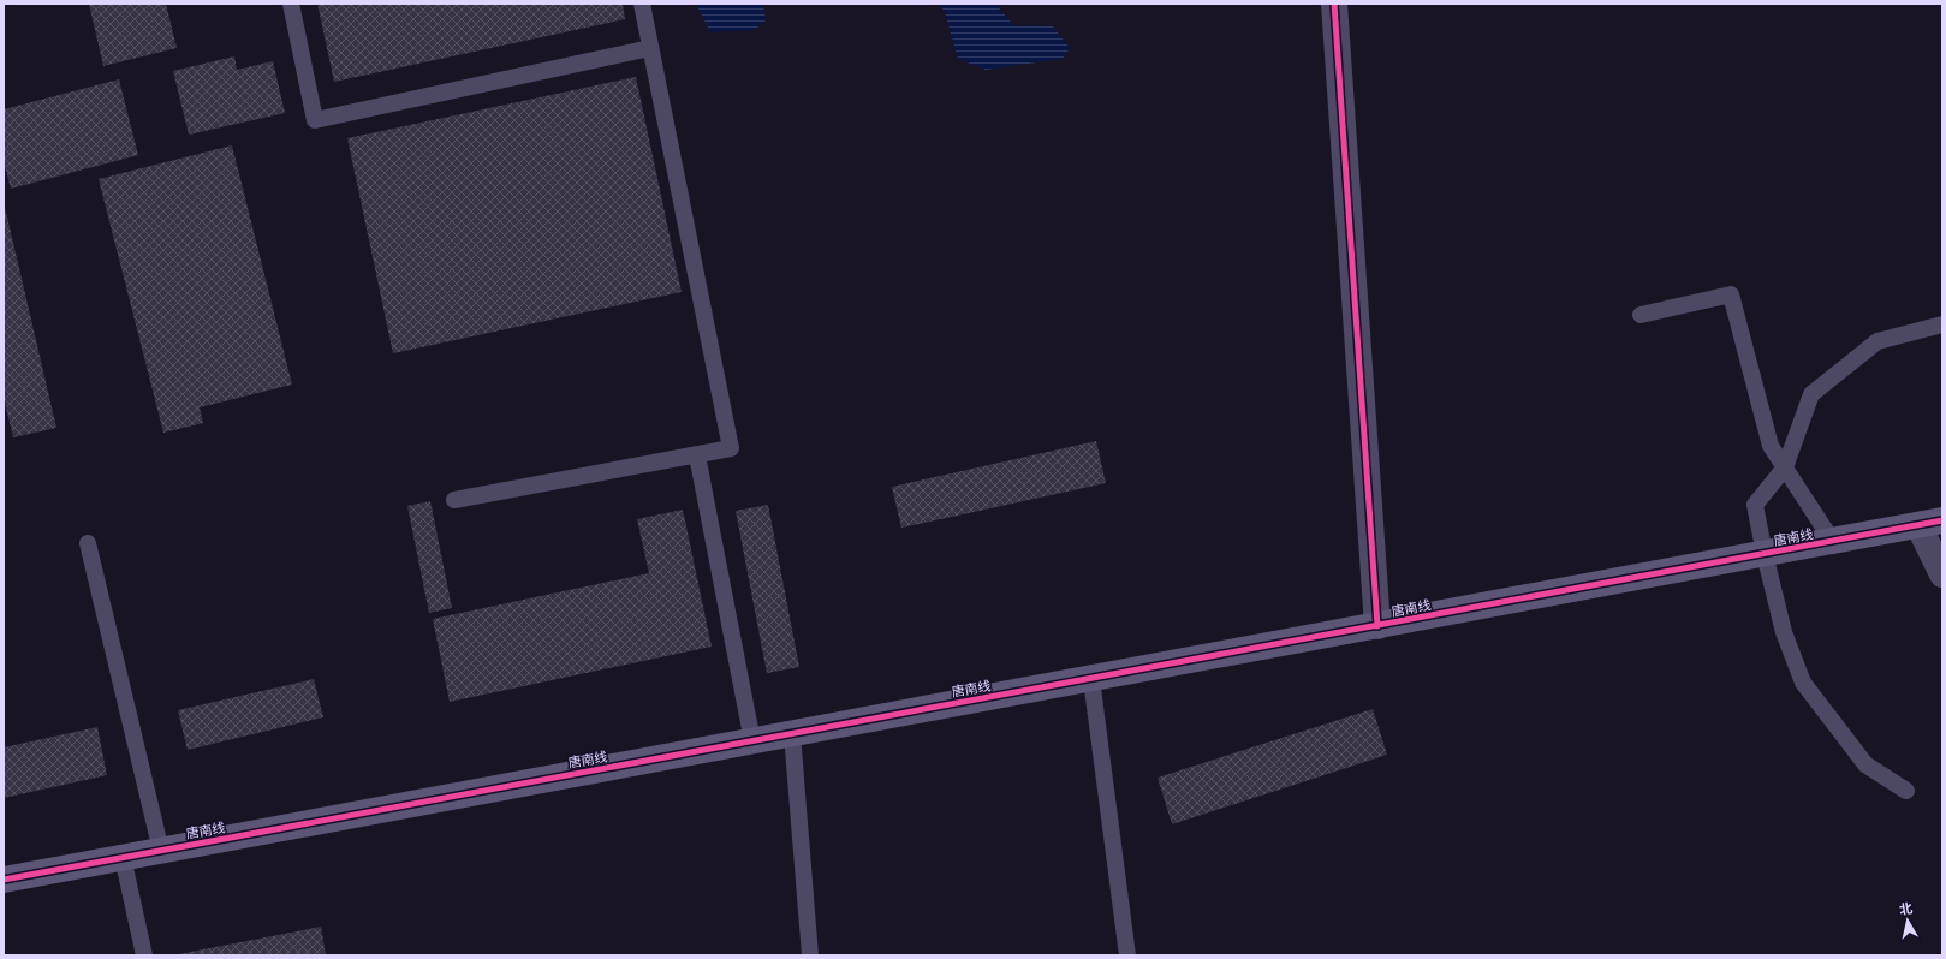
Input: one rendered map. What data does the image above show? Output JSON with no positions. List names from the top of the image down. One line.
{"streets":{"street":["唐南线"]},"north":"top"}
